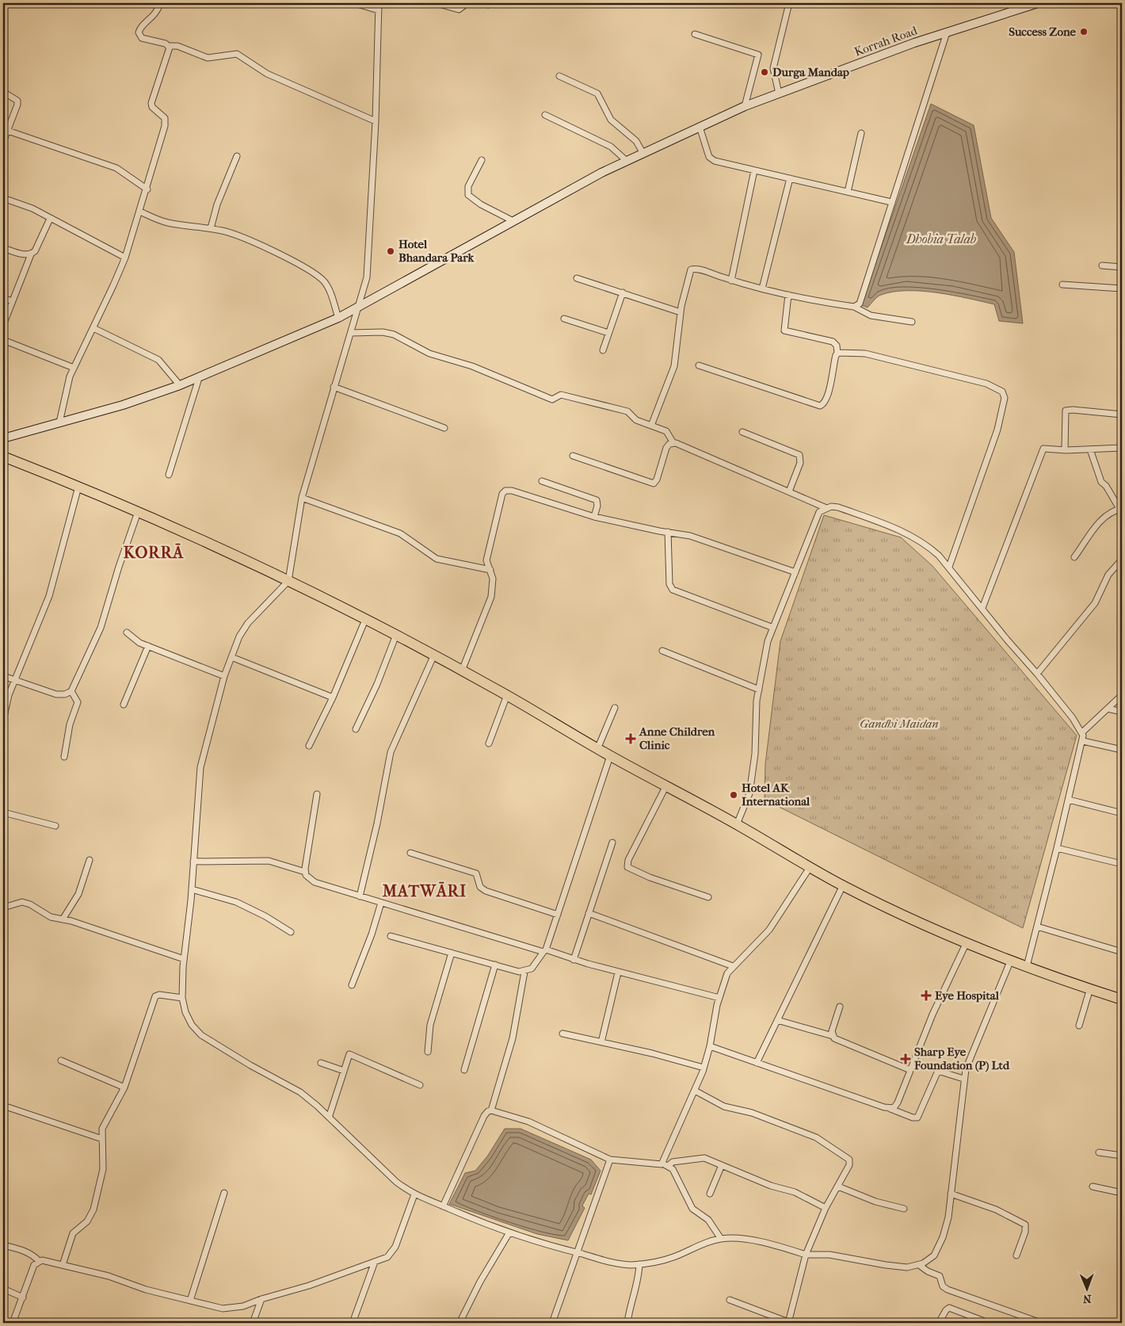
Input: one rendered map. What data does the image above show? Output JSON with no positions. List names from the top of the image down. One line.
{"streets":{"main road":["Korrah Road"]},"districts":["KORRĀ","MATWĀRI"],"water":["Dhobia Talab"],"parks":["Gandhi Maidan"],"places":{"other":["Success Zone","Durga Mandap","Hotel Bhandara Park","Hotel AK International"],"health":["Anne Children Clinic","Eye Hospital","Sharp Eye Foundation (P) Ltd"]},"north":"bottom"}
